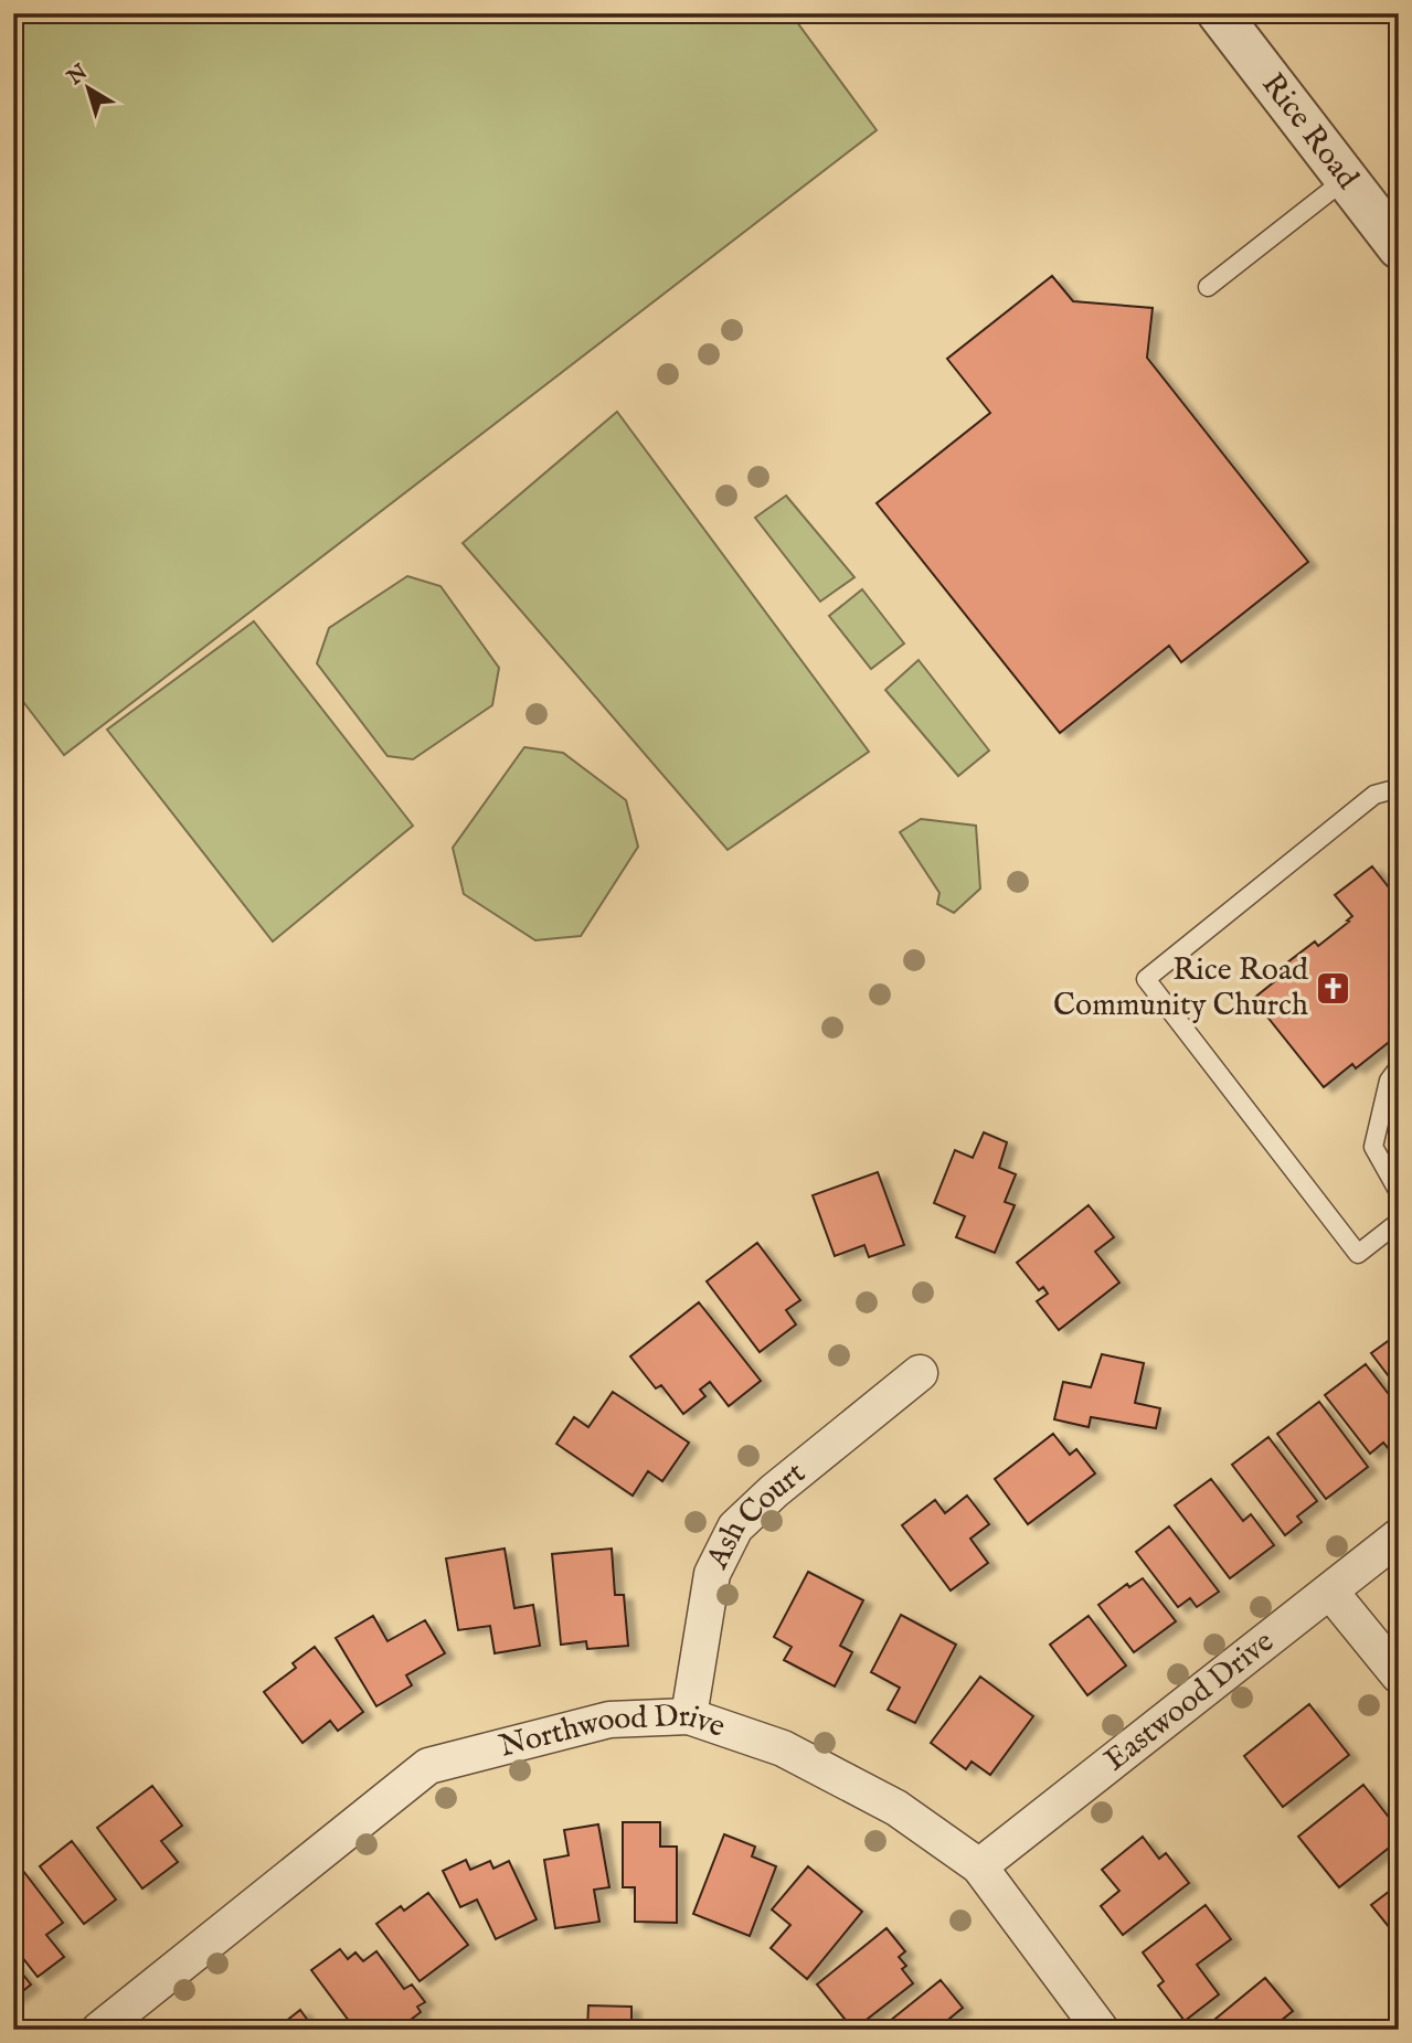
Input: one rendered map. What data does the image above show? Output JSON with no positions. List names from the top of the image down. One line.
{"streets":{"street":["Rice Road","Ash Court","Eastwood Drive","Northwood Drive"]},"crossings":[["Ash Court","Northwood Drive"],["Eastwood Drive","Northwood Drive"]],"places":{"church":["Rice Road Community Church"]},"north":"top left"}
